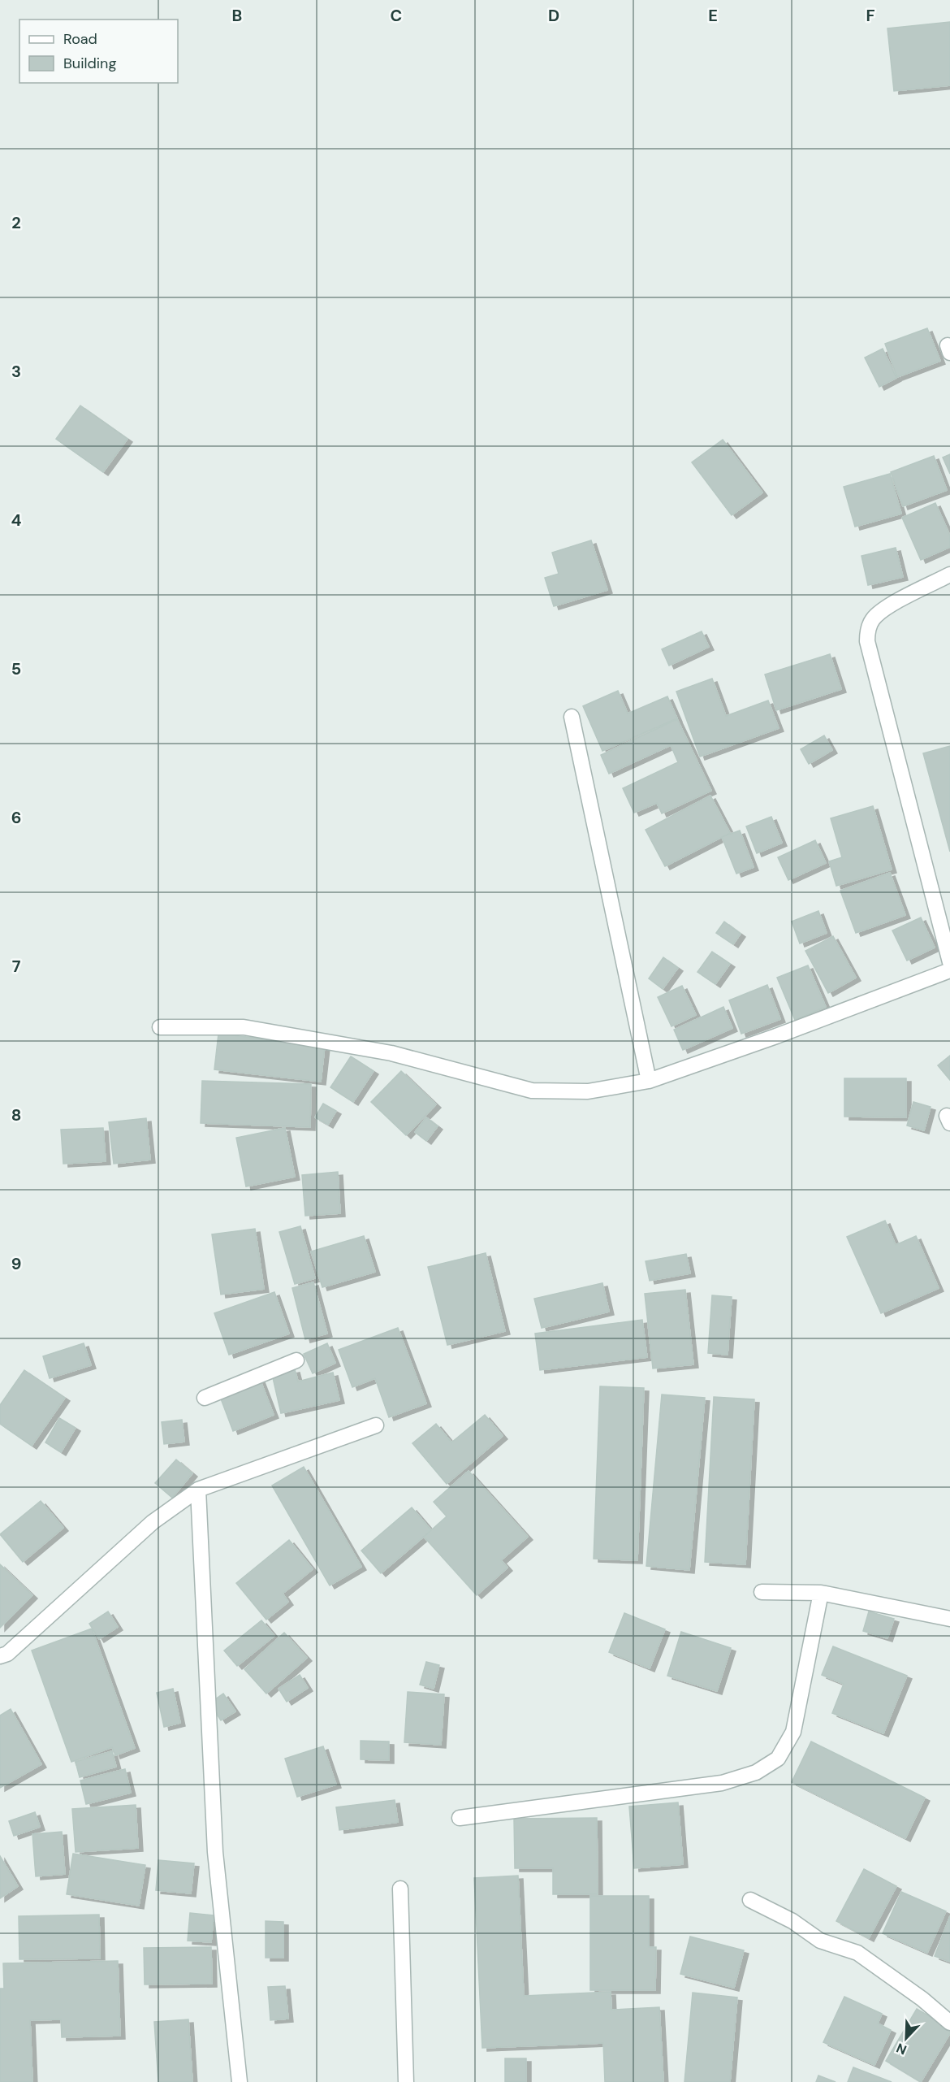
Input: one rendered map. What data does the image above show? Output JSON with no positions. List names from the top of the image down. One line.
{"legend":["Road","Building"],"north":"bottom left","grid":{"columns":["B","C","D","E","F"],"rows":["2","3","4","5","6","7","8","9"]}}
